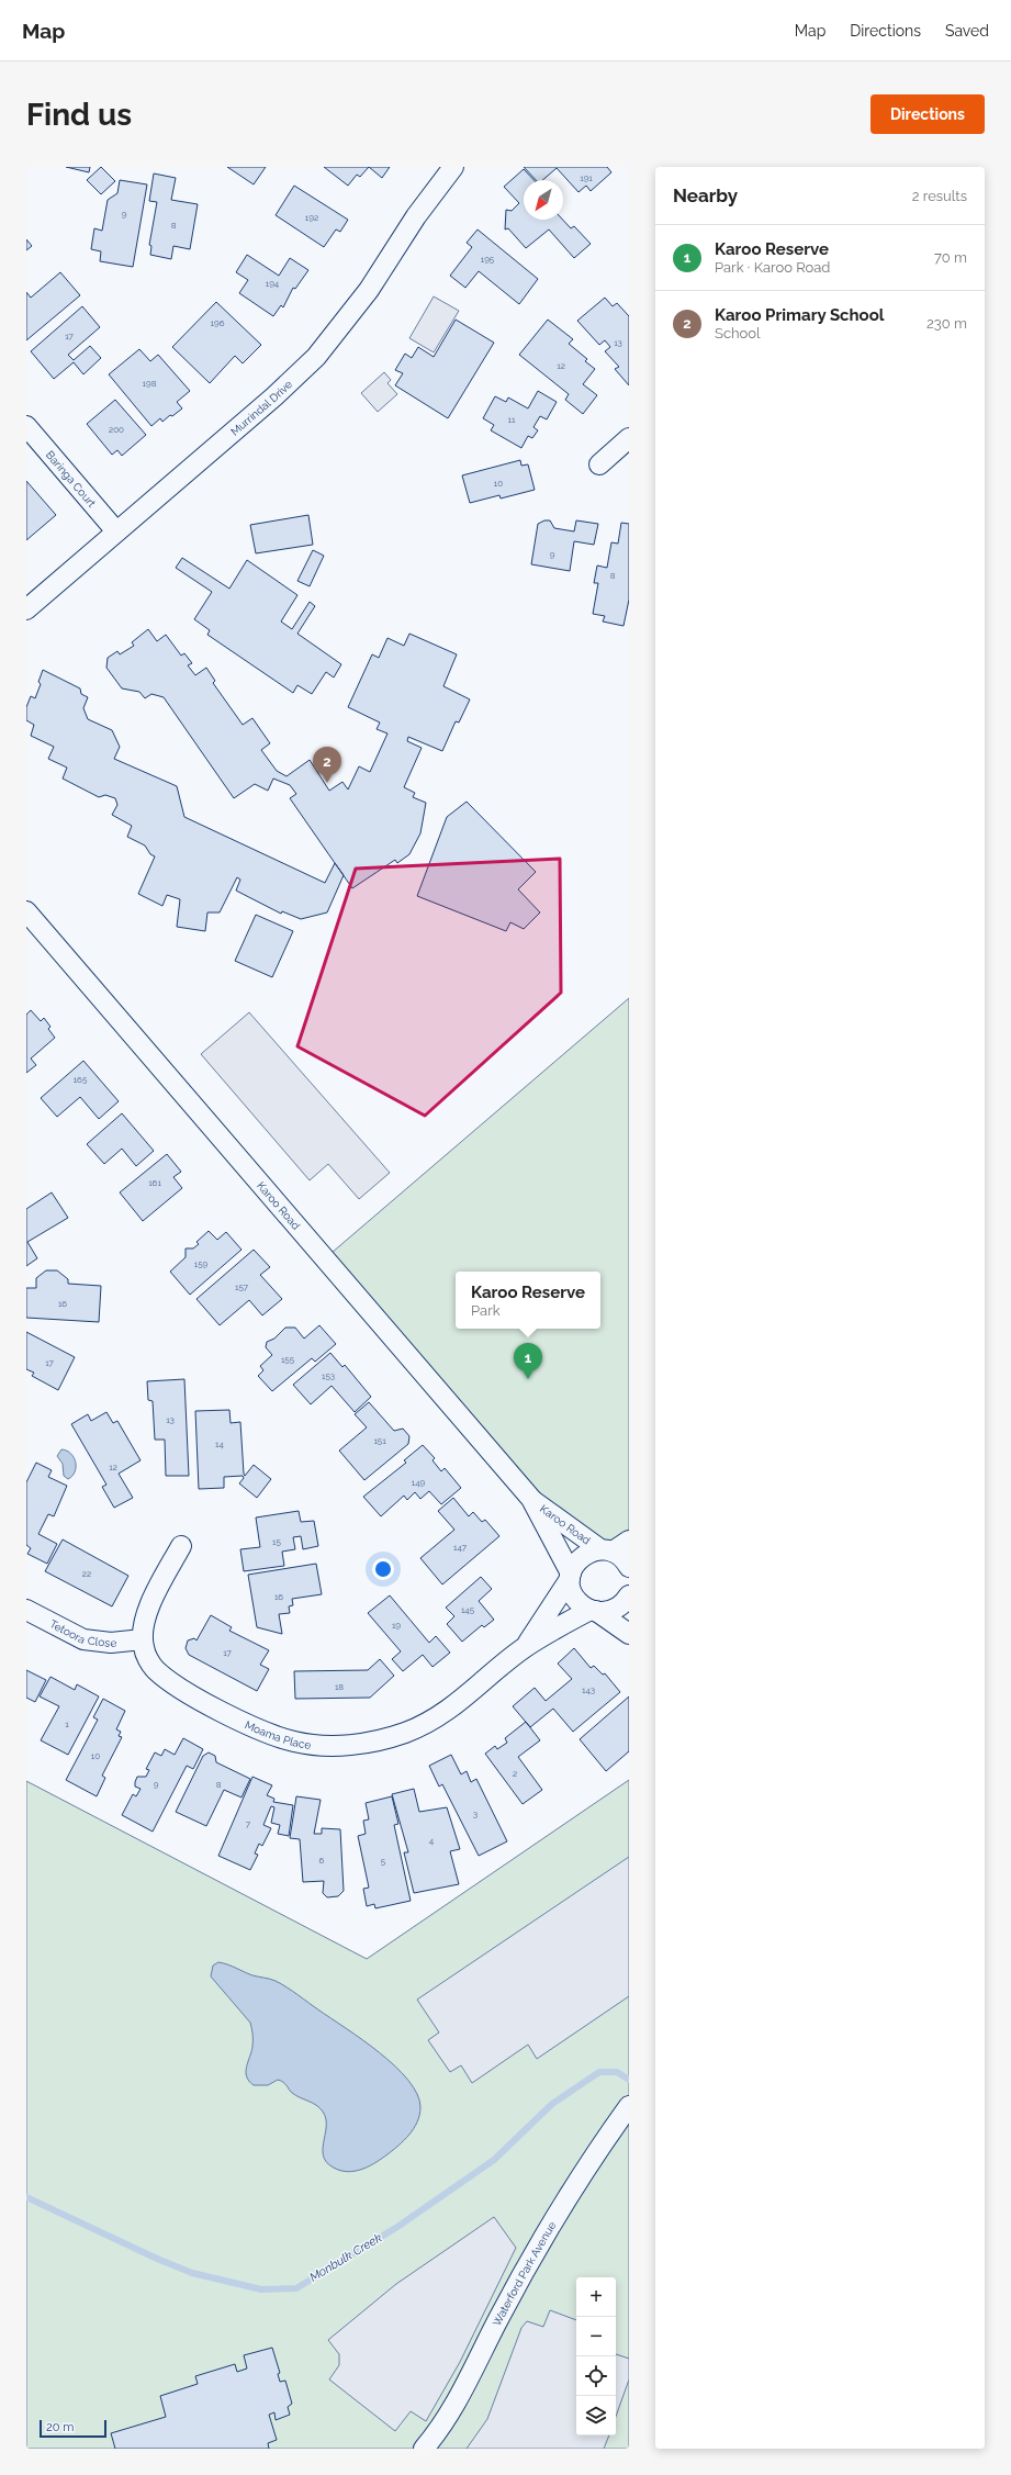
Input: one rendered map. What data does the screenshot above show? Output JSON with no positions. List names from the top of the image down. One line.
{"streets":{"street":["Murrindal Drive","Baringa Court","Karoo Road","Tetoora Close","Moama Place","Waterford Park Avenue"]},"crossings":[["Murrindal Drive","Baringa Court"],["Karoo Road","Moama Place"],["Tetoora Close","Moama Place"]],"water":["Monbulk Creek"],"house_numbers":["191","9","192","8","195","194","196","17","13","12","198","11","200","10","9","8","165","161","159","157","16","155","17","153","13","151","14","12","149","15","147","22","16","145","19","17","18","143","1","10","2","9","8","3","7","4","6","5"],"scale_bar":"20 m","north":"bottom left","page":{"header":"Map","nav":["Map","Directions","Saved"],"buttons":"Directions","title":"Find us","heading":["Nearby","2 results"],"list":[{"mark":"1","name":"Karoo Reserve","note":"Park · Karoo Road","value":"70 m"},{"mark":"2","name":"Karoo Primary School","note":"School","value":"230 m"}],"pins":["2","1"],"popup":["Karoo Reserve","Park"],"map_buttons":["+","−"],"scale":"20 m"}}
